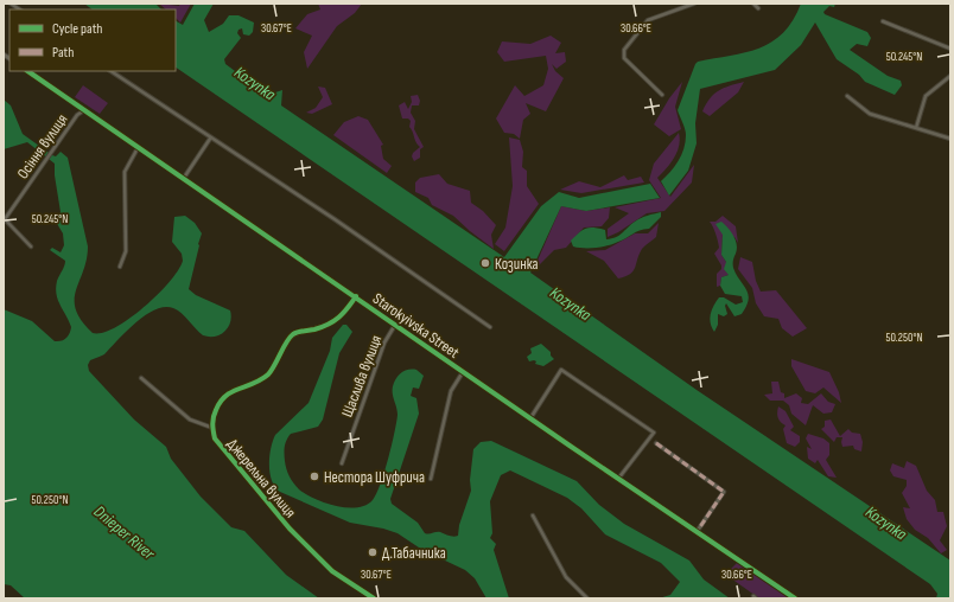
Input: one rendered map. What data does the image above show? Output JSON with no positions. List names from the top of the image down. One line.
{"streets":{"street":["Осіння вулиця","Starokyivska Street","Щаслива вулиця","Джерельна вулиця"]},"crossings":[["Осіння вулиця","Starokyivska Street"],["Starokyivska Street","Щаслива вулиця"],["Starokyivska Street","Джерельна вулиця"]],"water":["Kozynka","Dnieper River"],"places":["Козинка","Нестора Шуфрича","Д.Табачника"],"legend":["Cycle path","Path"],"coordinates":["30.67°E","30.66°E","50.245°N","50.250°N"]}
